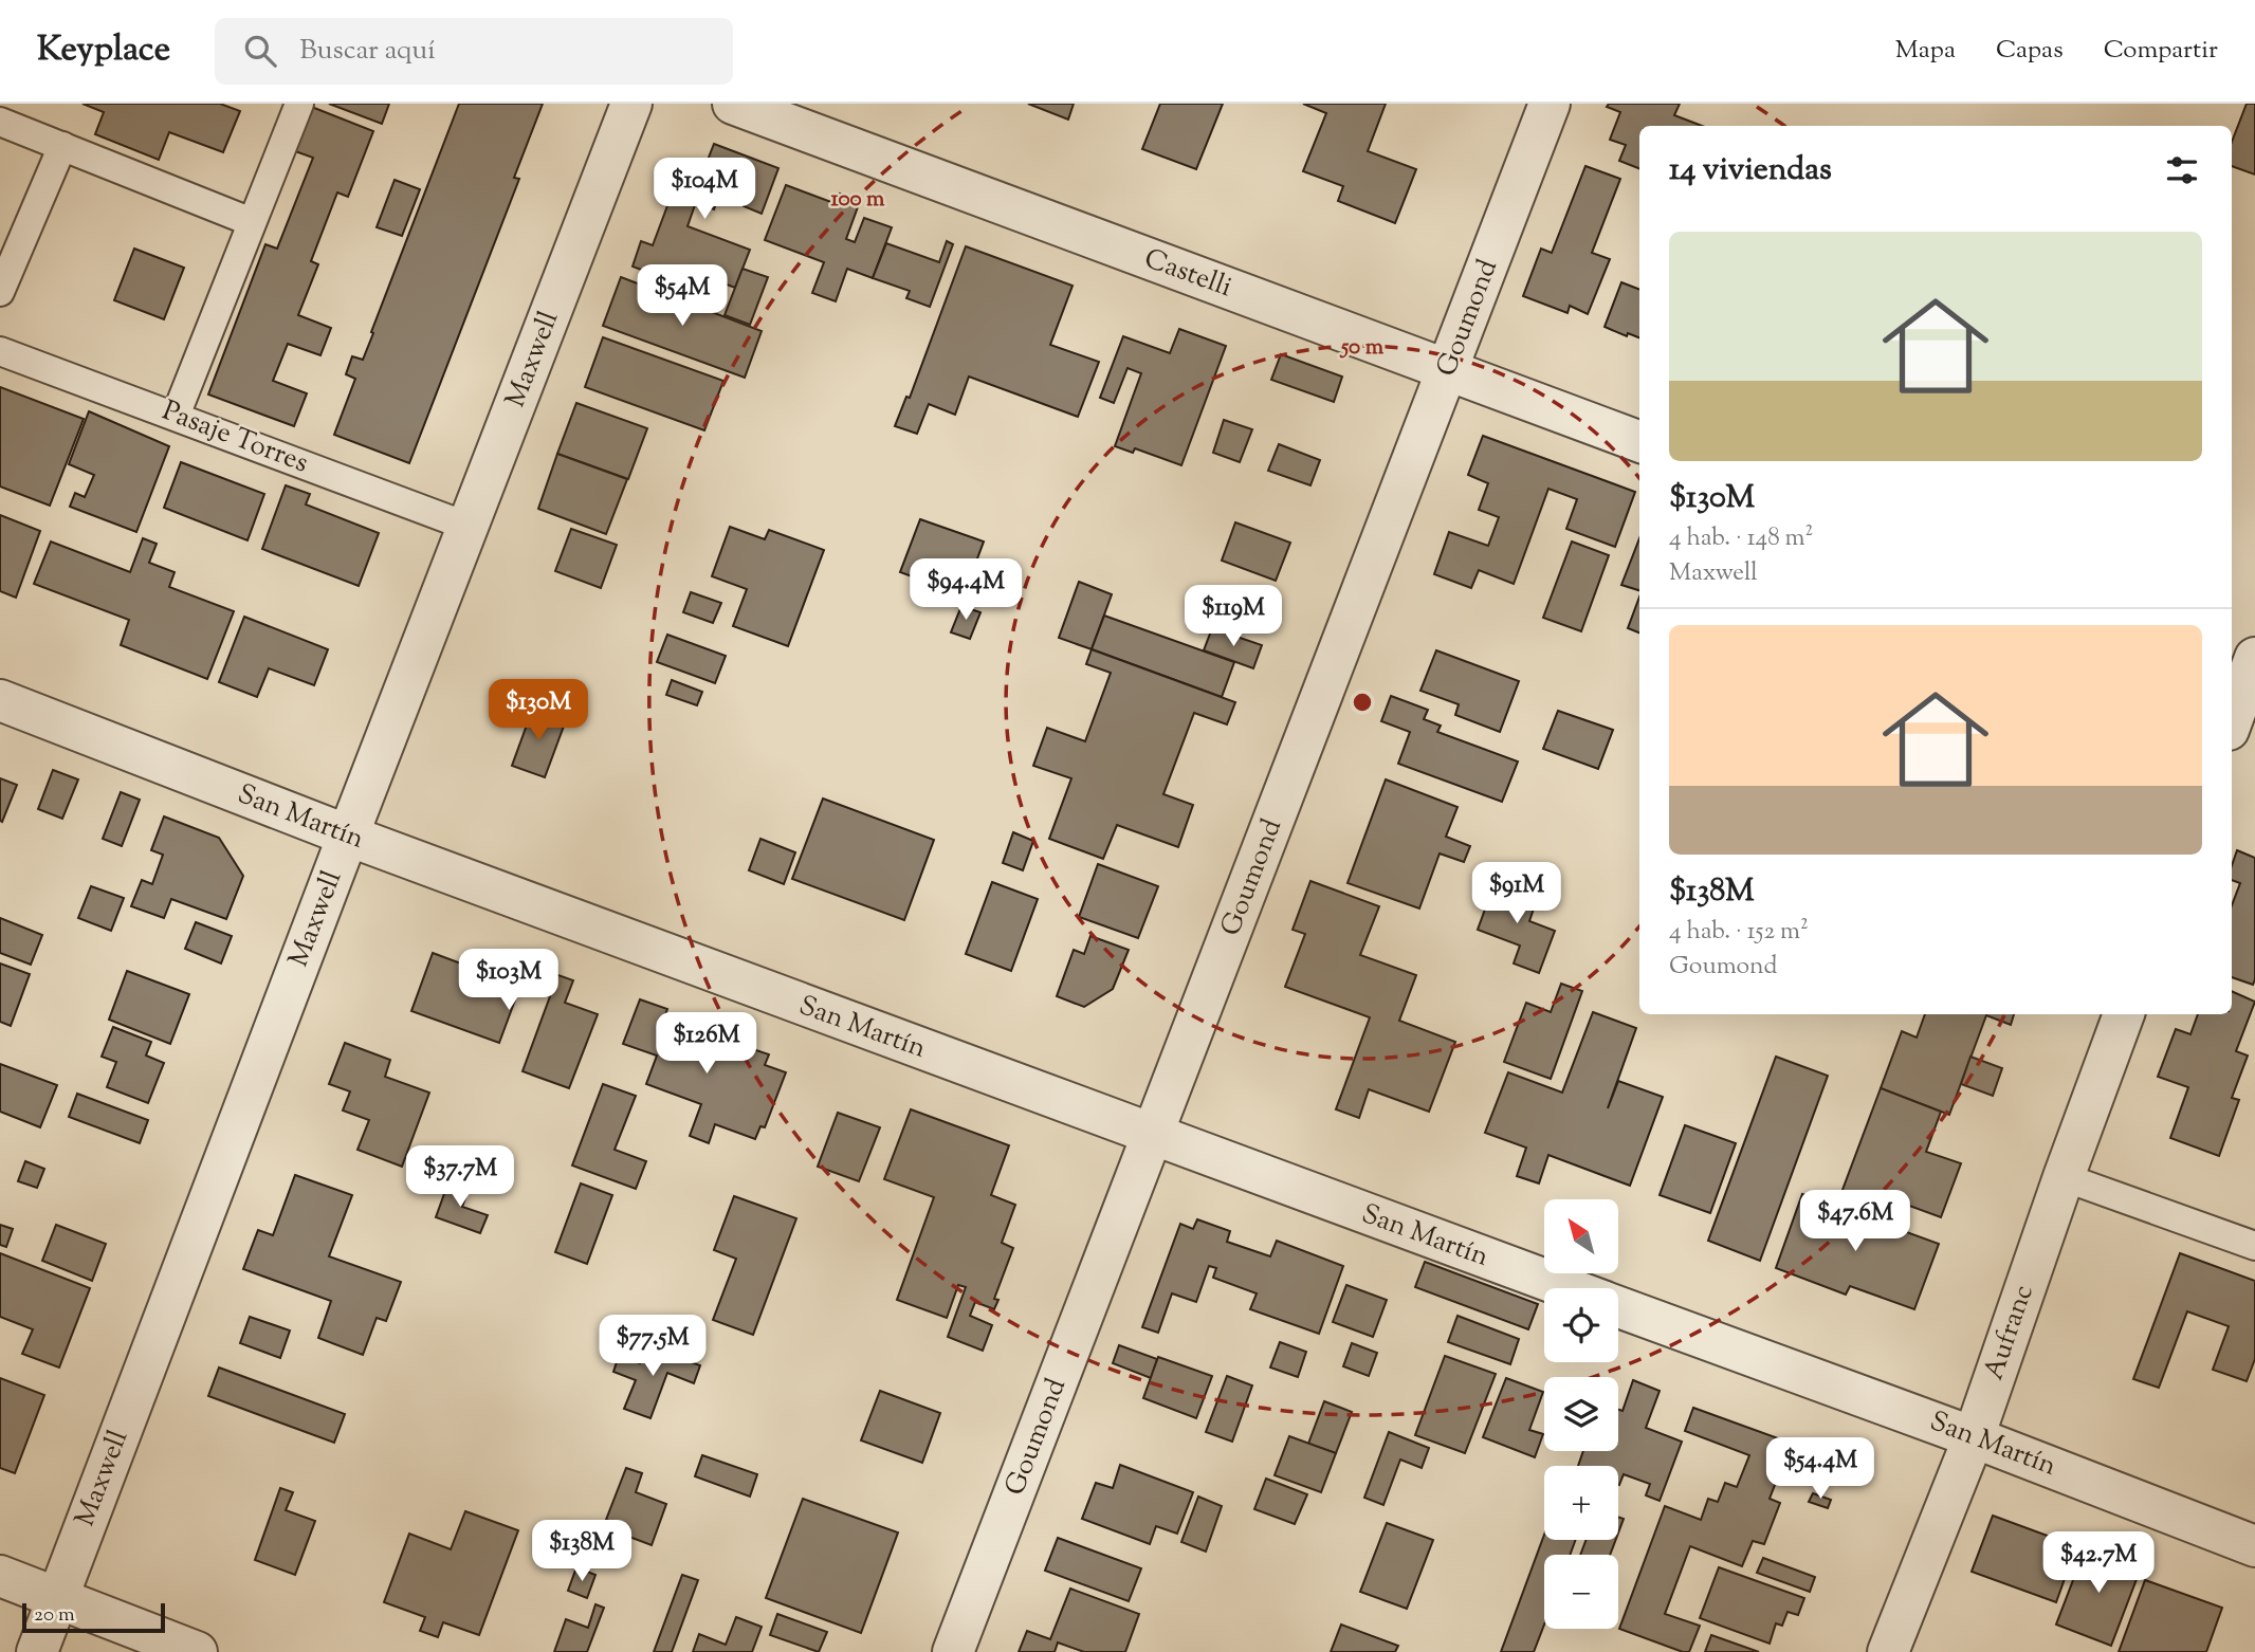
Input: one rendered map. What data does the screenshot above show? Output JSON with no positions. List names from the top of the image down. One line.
{"streets":{"street":["Castelli","Goumond","Maxwell","San Martín","Aufranc"],"lane":["Pasaje Torres"]},"crossings":[["Castelli","Goumond"],["Goumond","San Martín"],["Maxwell","Pasaje Torres"],["Maxwell","San Martín"],["San Martín","Aufranc"]],"scale_bar":"20 m","north":"top left","page":{"header":"Keyplace","search":"Buscar aquí","nav":["Mapa","Capas","Compartir"],"heading":"14 viviendas","price":["$104M","$54M","$94.4M","$119M","$130M","$91M","$103M","$126M","$37.7M","$47.6M","$77.5M","$54.4M","$138M","$42.7M"],"list":[{"name":"$130M","note":"4 hab. · 148 m² · Maxwell"},{"name":"$138M","note":"4 hab. · 152 m² · Goumond"}],"map_buttons":["+","−"],"scale":"20 m"},"rings":["100 m","50 m"]}
